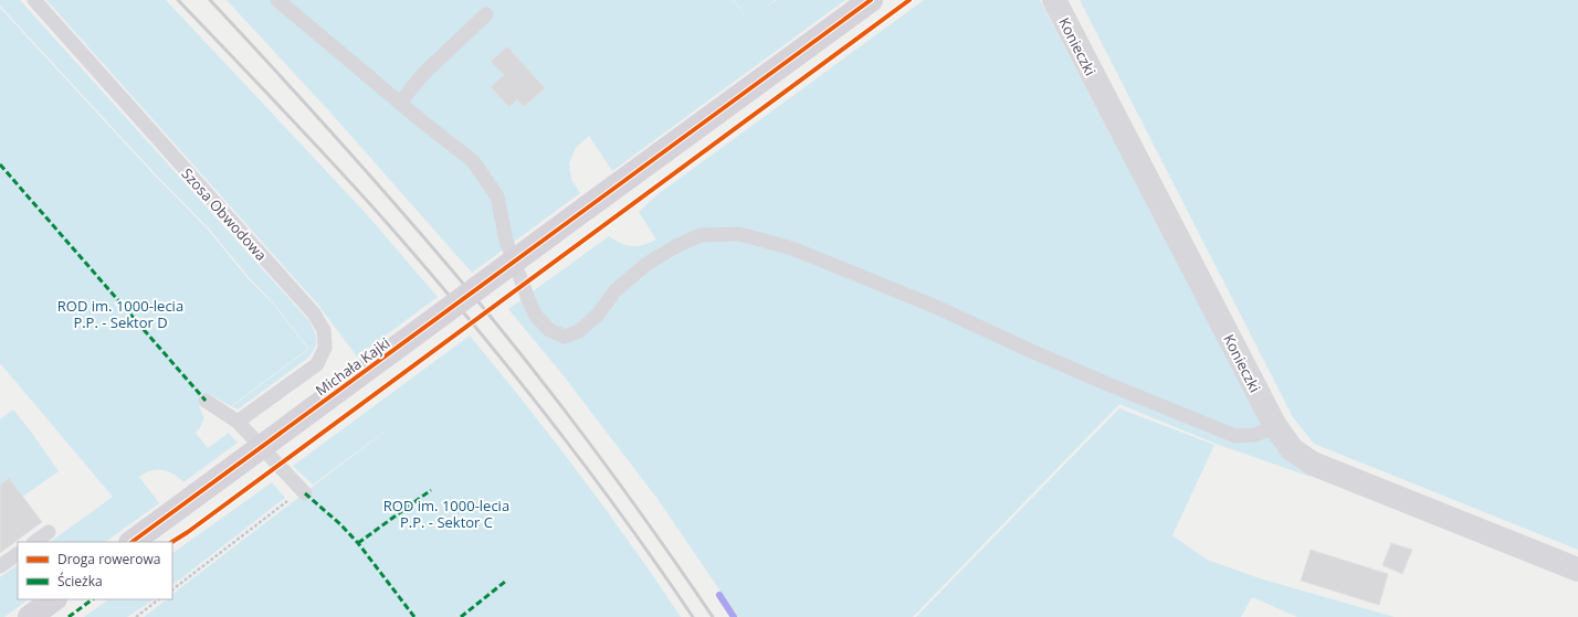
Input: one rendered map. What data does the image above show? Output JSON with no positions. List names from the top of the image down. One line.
{"streets":{"street":["Konieczki","Michała Kajki"],"lane":["Szosa Obwodowa"]},"parks":["ROD im. 1000-lecia P.P. - Sektor D","ROD im. 1000-lecia P.P. - Sektor C"],"legend":["Droga rowerowa","Ścieżka"]}
